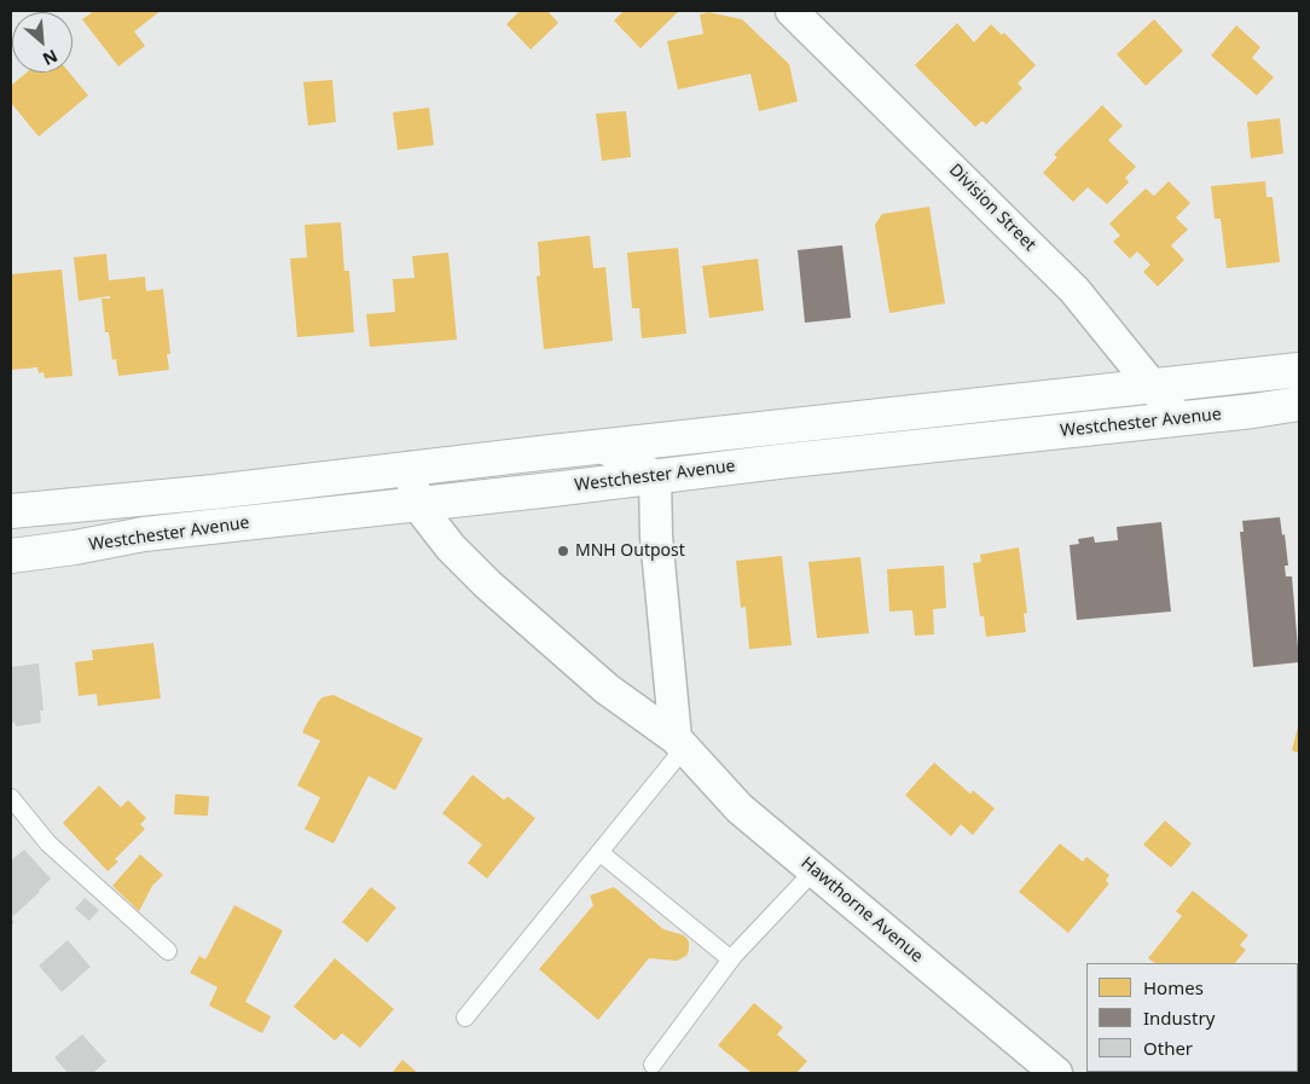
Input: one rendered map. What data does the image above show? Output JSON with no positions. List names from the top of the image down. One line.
{"streets":{"main road":["Westchester Avenue"],"street":["Division Street","Hawthorne Avenue"]},"crossings":[["Division Street","Westchester Avenue"],["Westchester Avenue","Hawthorne Avenue"]],"places":["MNH Outpost"],"legend":["Homes","Industry","Other"],"north":"bottom right"}
